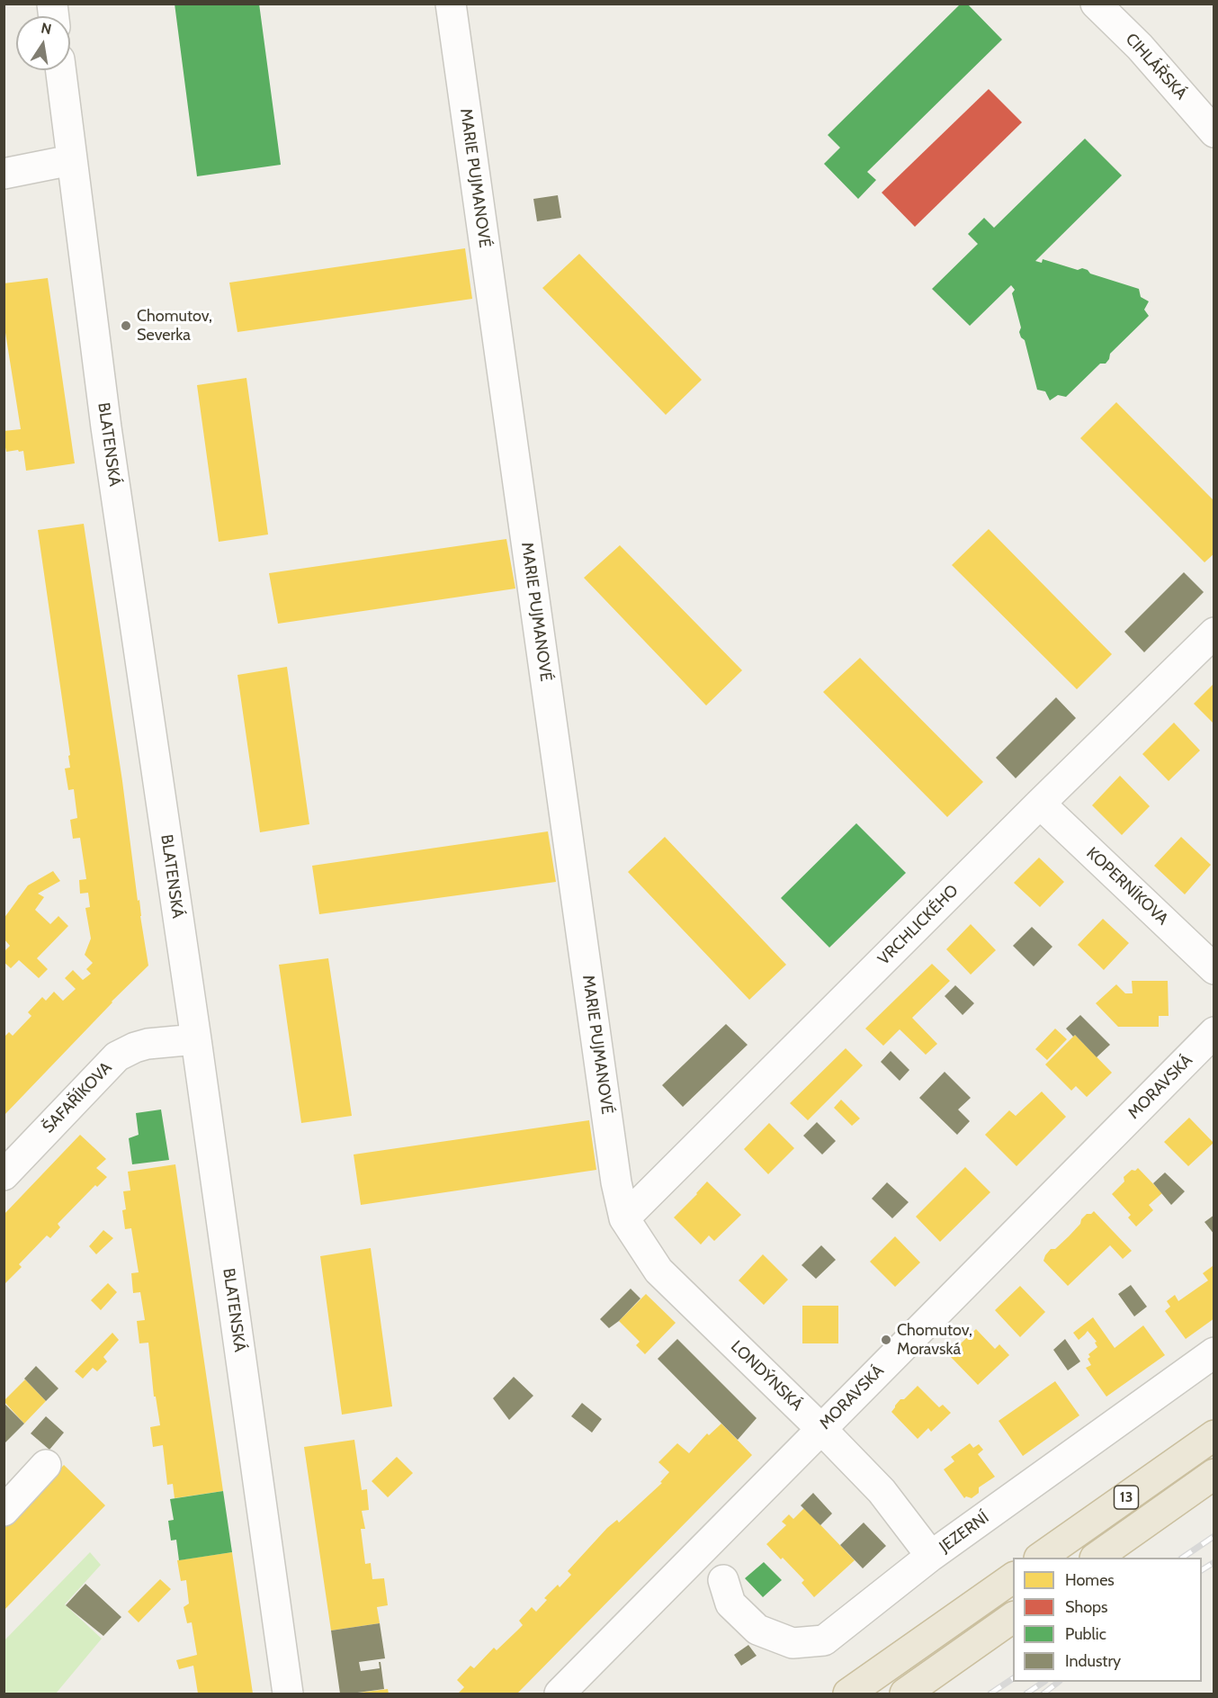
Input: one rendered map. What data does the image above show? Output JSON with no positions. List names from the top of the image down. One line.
{"streets":{"highway":["13"],"street":["CIHLÁŘSKÁ","MARIE PUJMANOVÉ","BLATENSKÁ","KOPERNÍKOVA","VRCHLICKÉHO","MORAVSKÁ","ŠAFAŘÍKOVA","LONDÝNSKÁ","JEZERNÍ"]},"crossings":[["MARIE PUJMANOVÉ","VRCHLICKÉHO"],["MARIE PUJMANOVÉ","LONDÝNSKÁ"],["BLATENSKÁ","ŠAFAŘÍKOVA"],["KOPERNÍKOVA","VRCHLICKÉHO"],["VRCHLICKÉHO","LONDÝNSKÁ"],["MORAVSKÁ","LONDÝNSKÁ"],["LONDÝNSKÁ","JEZERNÍ"]],"places":["Chomutov, Severka","Chomutov, Moravská"],"legend":["Homes","Shops","Public","Industry"],"north":"top"}
